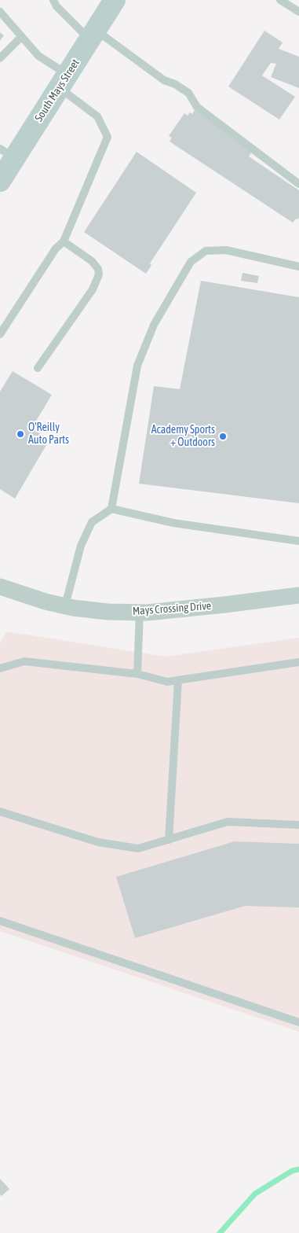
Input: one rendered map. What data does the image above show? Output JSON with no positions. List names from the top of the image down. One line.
{"streets":{"main road":["South Mays Street"],"street":["Mays Crossing Drive"]},"places":["O'Reilly Auto Parts","Academy Sports + Outdoors"]}
